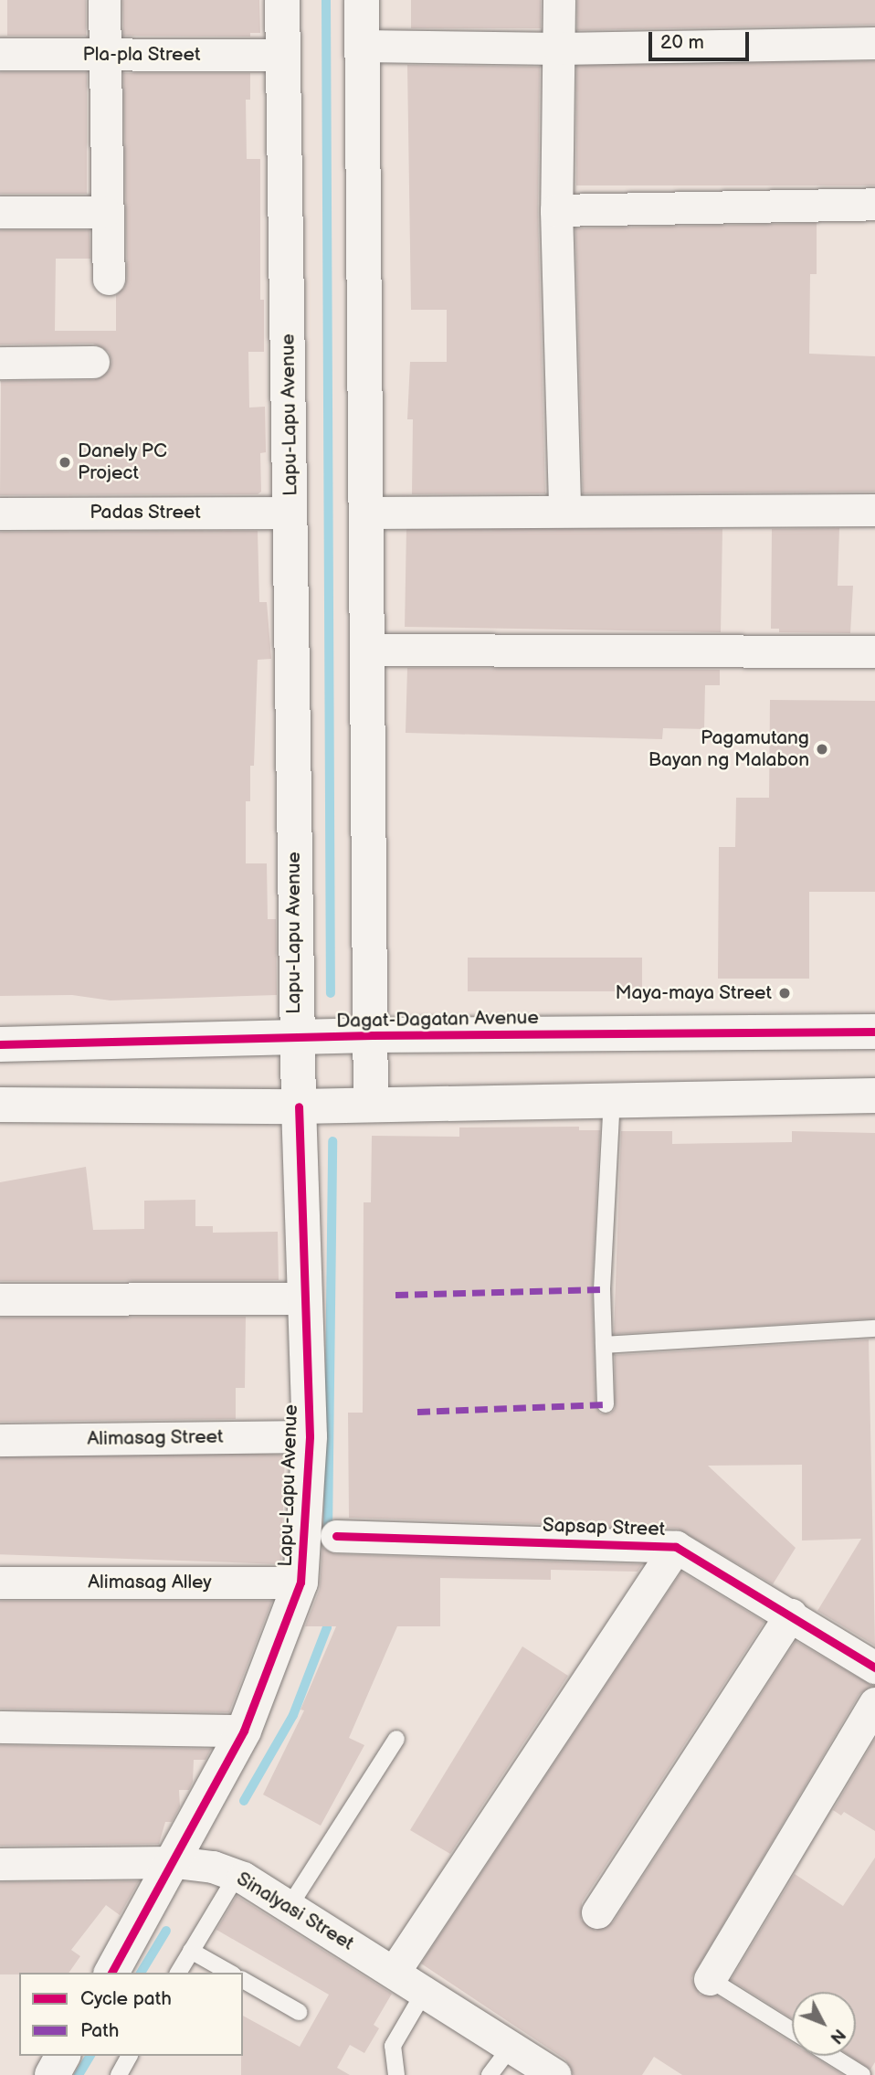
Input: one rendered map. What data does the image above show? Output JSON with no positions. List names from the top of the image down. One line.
{"streets":{"main road":["Lapu-Lapu Avenue","Dagat-Dagatan Avenue"],"street":["Pla-pla Street","Padas Street","Alimasag Street","Sapsap Street","Alimasag Alley","Sinalyasi Street"]},"crossings":[["Pla-pla Street","Lapu-Lapu Avenue"],["Lapu-Lapu Avenue","Padas Street"],["Lapu-Lapu Avenue","Dagat-Dagatan Avenue"],["Lapu-Lapu Avenue","Alimasag Street"],["Lapu-Lapu Avenue","Alimasag Alley"],["Lapu-Lapu Avenue","Sinalyasi Street"]],"places":["Danely PC Project","Pagamutang Bayan ng Malabon","Maya-maya Street"],"legend":["Cycle path","Path"],"scale_bar":"20 m","north":"bottom right"}
